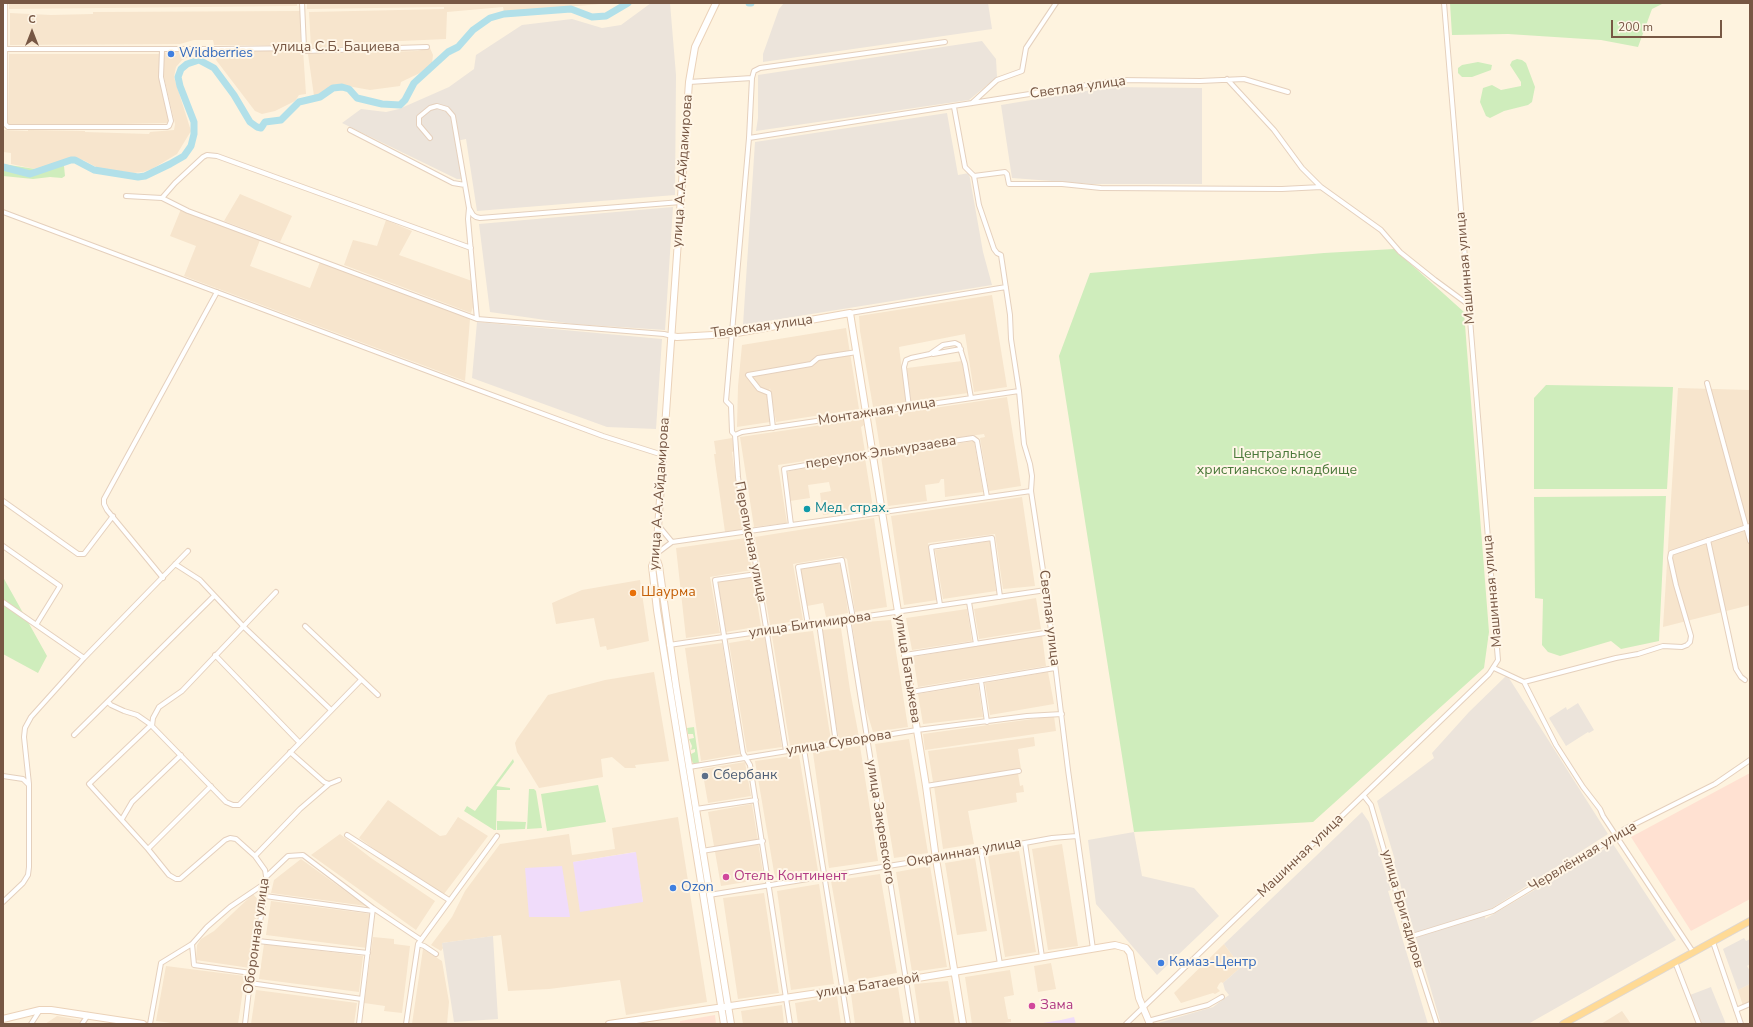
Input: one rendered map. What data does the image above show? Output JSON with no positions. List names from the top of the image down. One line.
{"streets":{"main road":["улица А.А.Айдамирова","Тверская улица","улица Батыжева","улица Батаевой"],"street":["улица С.Б. Бациева","Светлая улица","Машинная улица","Монтажная улица","переулок Эльмурзаева","Переписная улица","улица Битимирова","улица Суворова","улица Закревского","Окраинная улица","Червлённая улица","улица Бригадиров","Оборонная улица"]},"crossings":[["Светлая улица","Тверская улица"],["Светлая улица","Монтажная улица"],["Светлая улица","Переписная улица"],["Светлая улица","улица Битимирова"],["Светлая улица","улица Суворова"],["Светлая улица","Окраинная улица"],["Светлая улица","улица Батаевой"],["улица А.А.Айдамирова","Тверская улица"],["улица А.А.Айдамирова","улица Битимирова"],["улица А.А.Айдамирова","улица Суворова"],["улица А.А.Айдамирова","Окраинная улица"],["улица А.А.Айдамирова","улица Батаевой"],["Машинная улица","улица Бригадиров"],["Машинная улица","улица Батаевой"],["Тверская улица","Переписная улица"],["Тверская улица","улица Батыжева"],["Монтажная улица","Переписная улица"],["Монтажная улица","улица Батыжева"],["переулок Эльмурзаева","улица Батыжева"],["Переписная улица","улица Битимирова"],["Переписная улица","улица Суворова"],["улица Битимирова","улица Батыжева"],["улица Битимирова","улица Закревского"],["улица Батыжева","улица Суворова"],["улица Батыжева","Окраинная улица"],["улица Батыжева","улица Батаевой"],["улица Суворова","улица Закревского"],["улица Закревского","Окраинная улица"],["улица Закревского","улица Батаевой"],["Червлённая улица","улица Бригадиров"]],"parks":["Центральное христианское кладбище"],"places":["Wildberries","Мед. страх.","Шаурма","Сбербанк","Отель Континент","Ozon","Камаз-Центр","Зама"],"scale_bar":"200 m","north":"top"}
